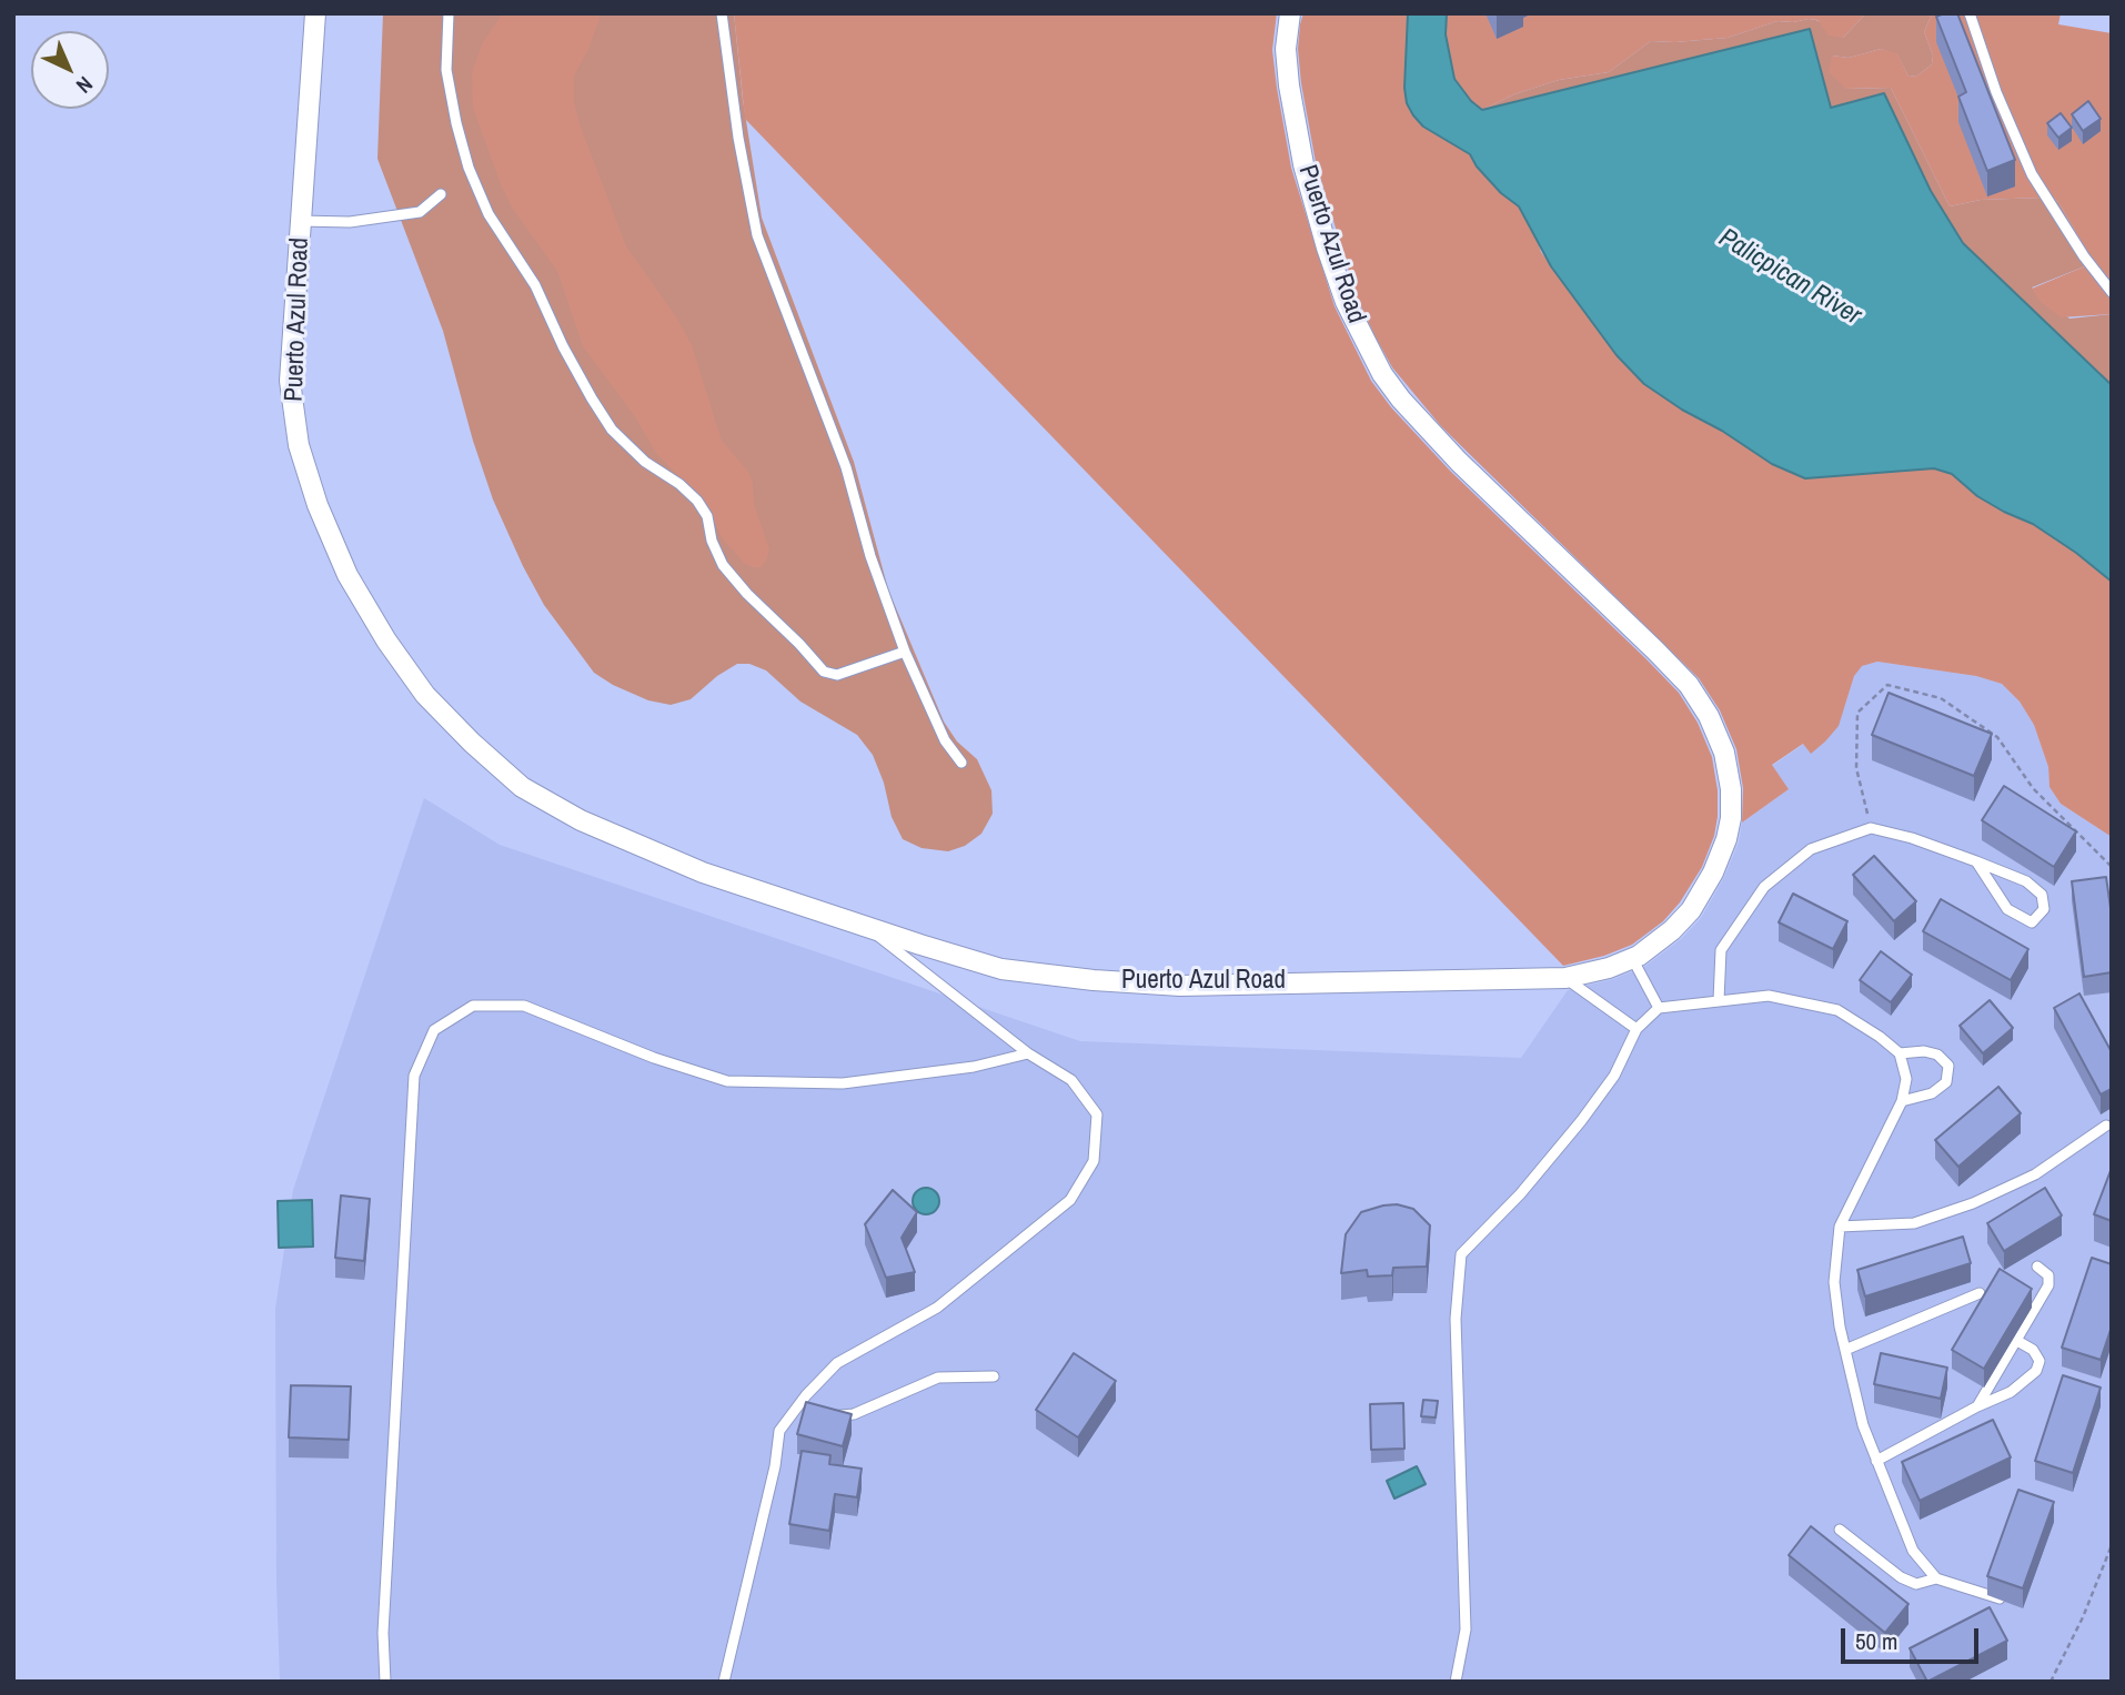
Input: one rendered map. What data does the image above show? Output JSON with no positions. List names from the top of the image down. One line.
{"streets":{"street":["Puerto Azul Road"]},"water":["Palicpican River"],"scale_bar":"50 m","north":"bottom right"}
